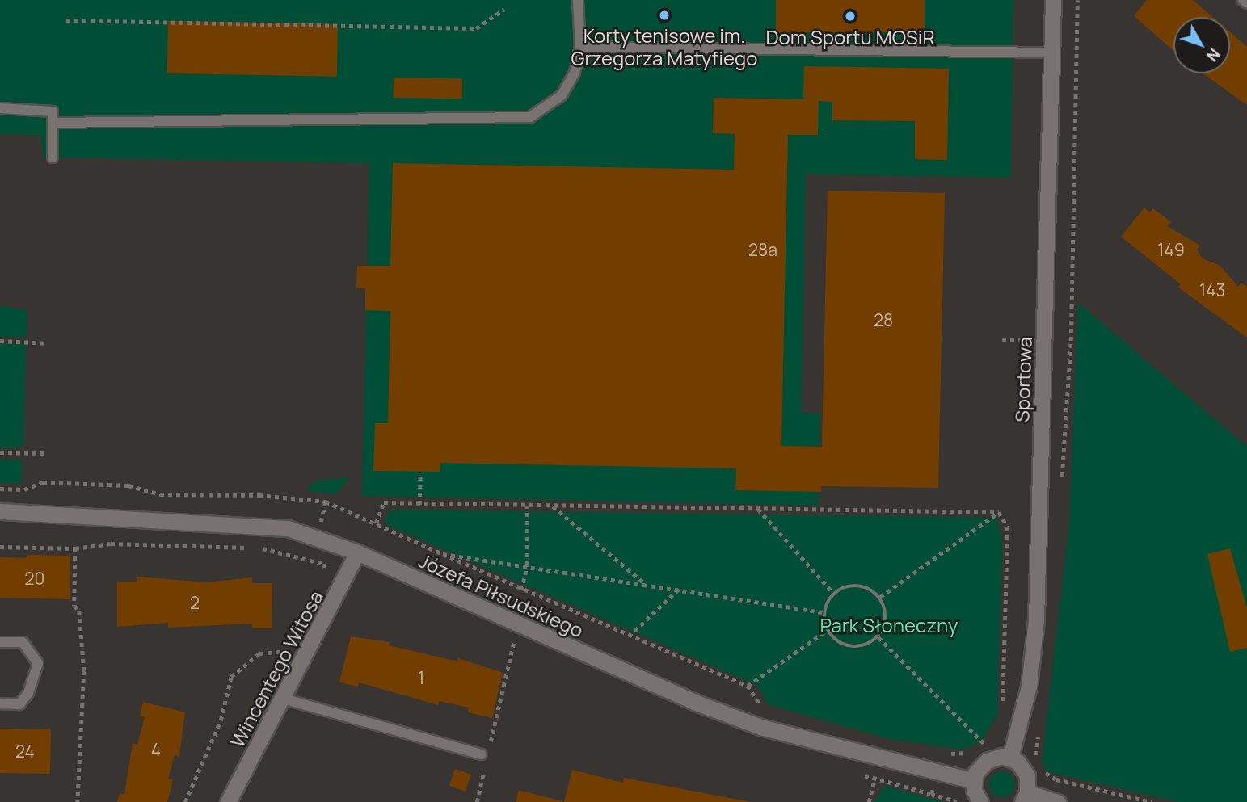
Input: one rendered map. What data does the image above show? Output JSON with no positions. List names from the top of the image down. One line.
{"streets":{"street":["Sportowa","Józefa Piłsudskiego","Wincentego Witosa"]},"crossings":[["Józefa Piłsudskiego","Wincentego Witosa"]],"parks":["Park Słoneczny"],"places":["Korty tenisowe im. Grzegorza Matyfiego","Dom Sportu MOSiR"],"house_numbers":["28a","149","143","28","20","2","1","4","24"],"north":"bottom right"}
